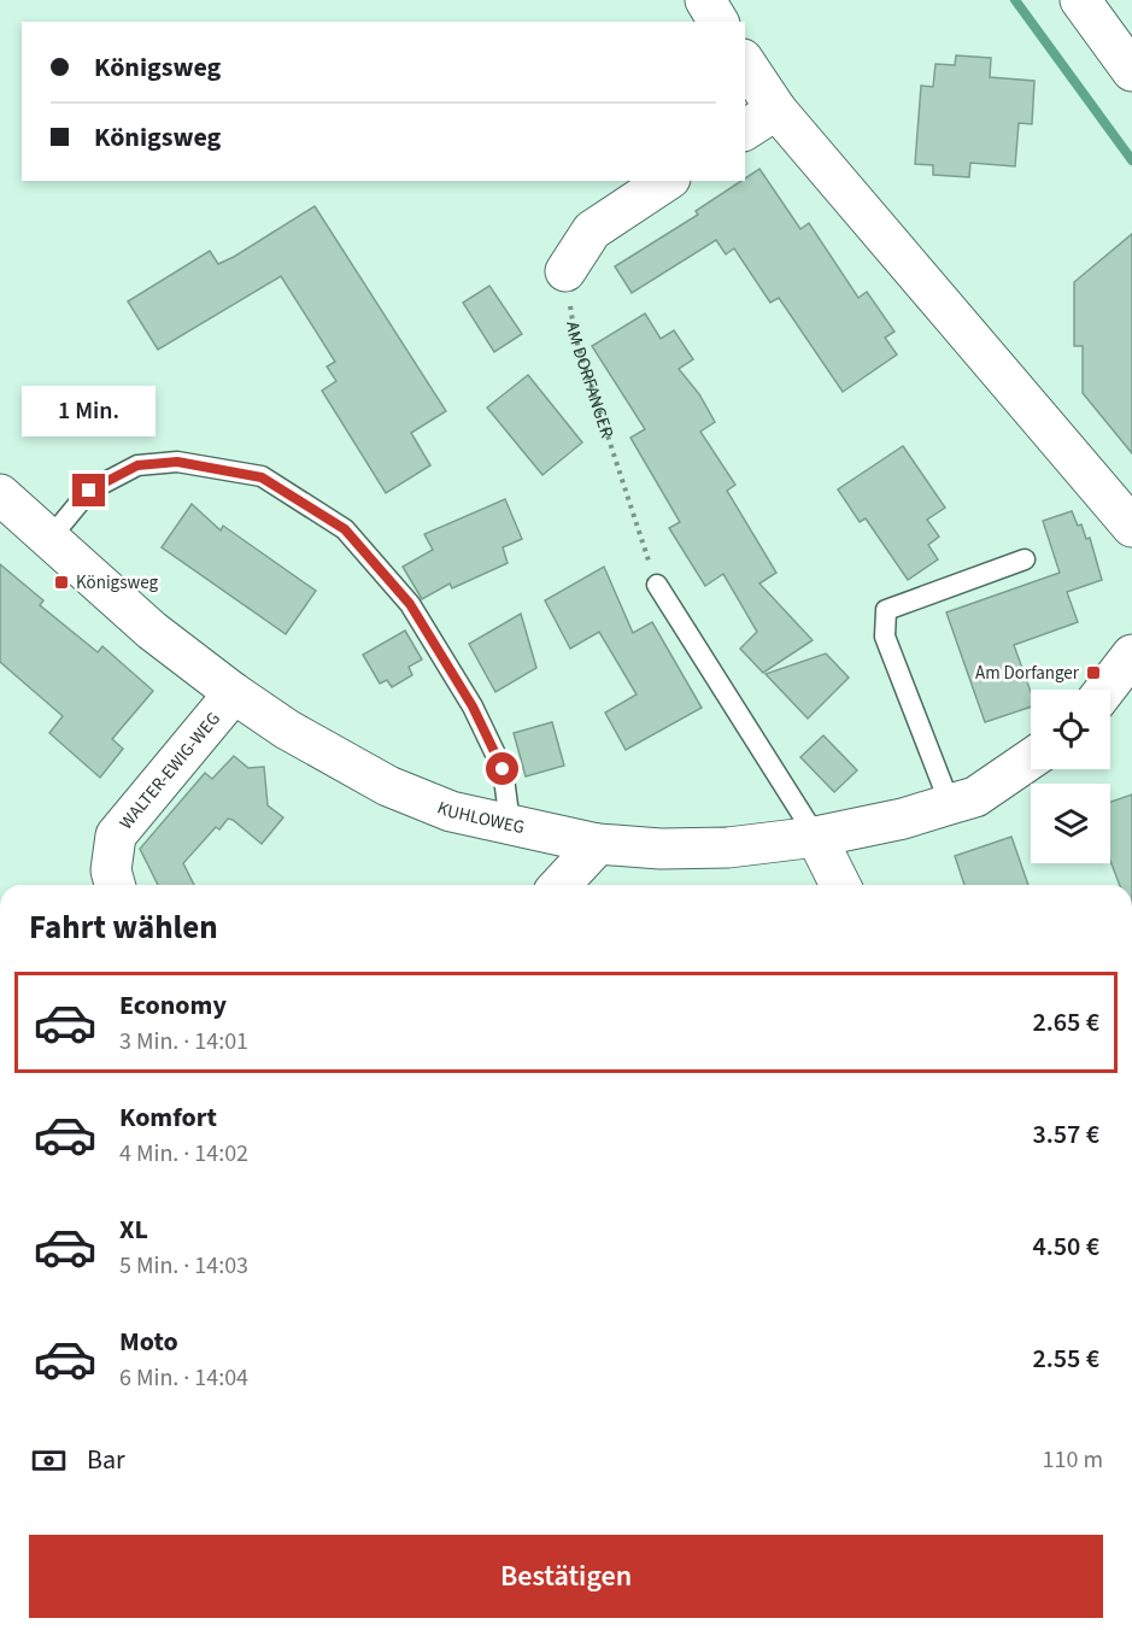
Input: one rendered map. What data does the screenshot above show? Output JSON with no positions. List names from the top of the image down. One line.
{"streets":{"street":["WALTER-EWIG-WEG","KUHLOWEG"],"path":["AM DORFANGER"]},"crossings":[["WALTER-EWIG-WEG","KUHLOWEG"]],"places":{"transit":["Königsweg","Am Dorfanger"]},"page":{"banner":["Königsweg","Königsweg"],"bubble":"1 Min.","heading":"Fahrt wählen","list":[{"name":"Economy","note":"3 Min. · 14:01","value":"2.65 €"},{"name":"Komfort","note":"4 Min. · 14:02","value":"3.57 €"},{"name":"XL","note":"5 Min. · 14:03","value":"4.50 €"},{"name":"Moto","note":"6 Min. · 14:04","value":"2.55 €"}],"pay":["Bar","110 m"],"buttons":"Bestätigen"}}
